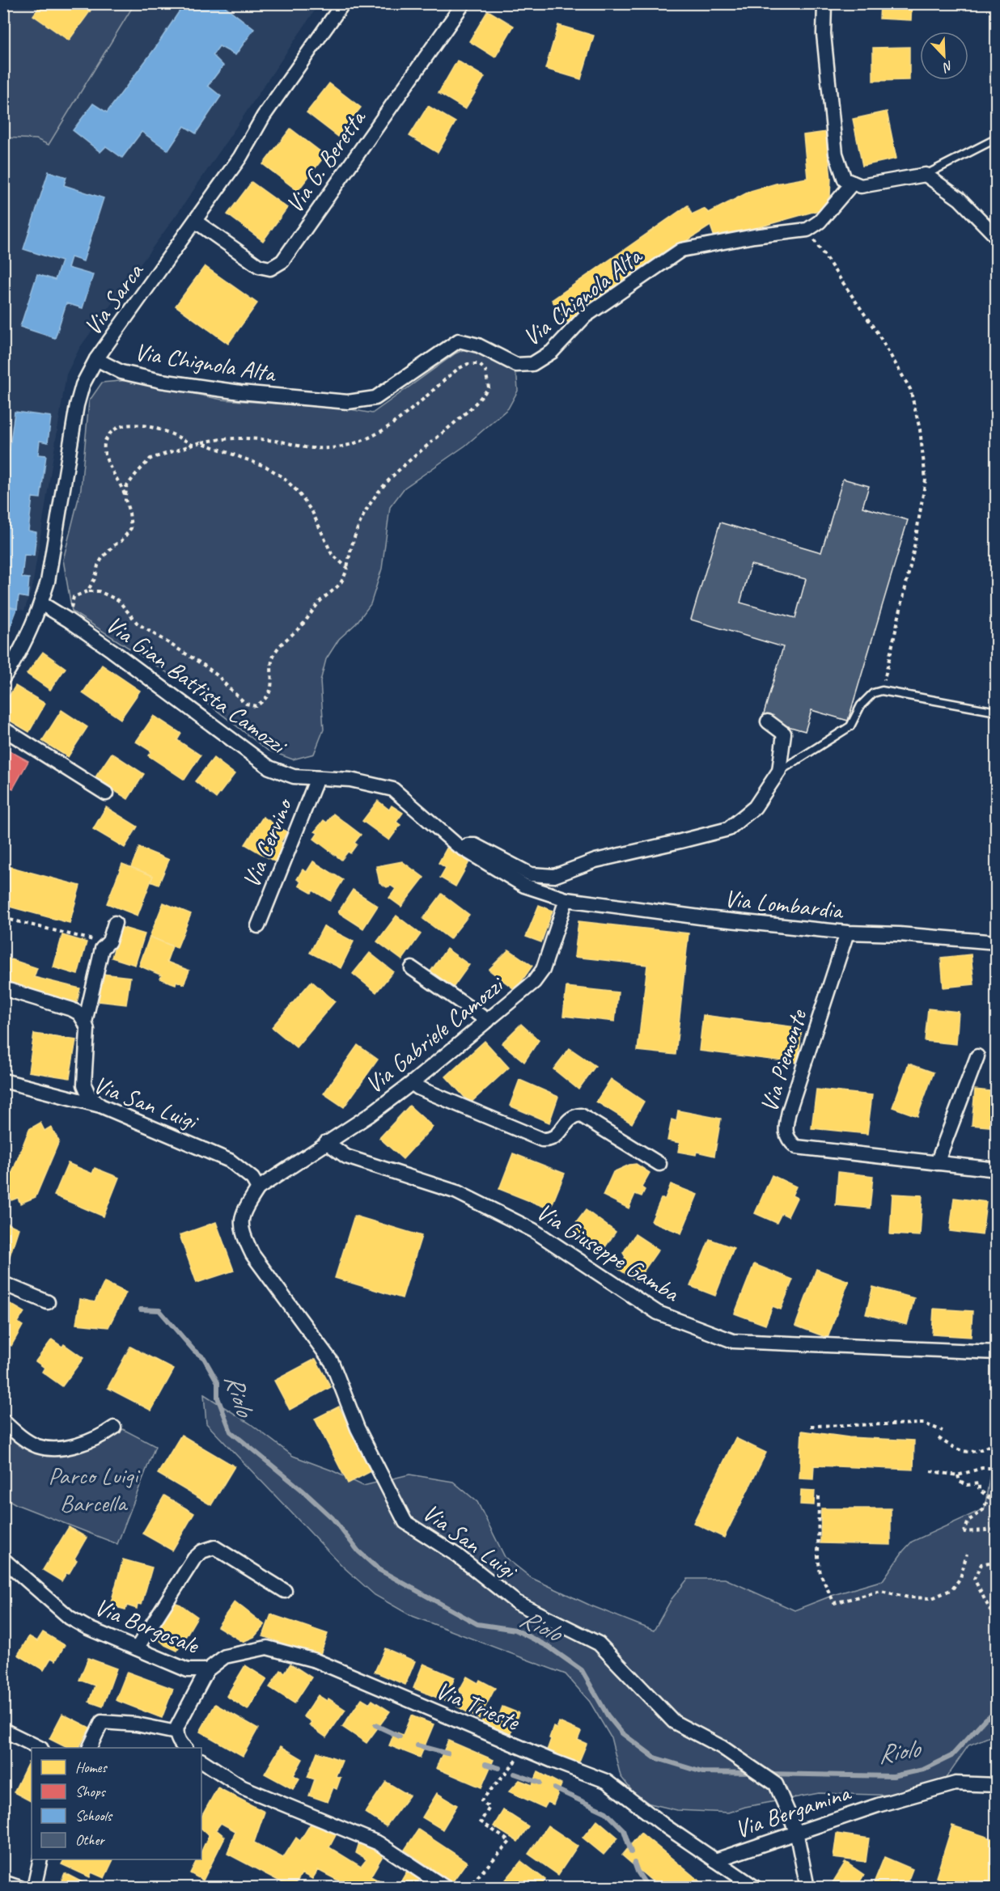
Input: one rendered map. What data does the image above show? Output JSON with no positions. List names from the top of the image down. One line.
{"streets":{"street":["Via G. Beretta","Via Chignola Alta","Via Sarca","Via Gian Battista Camozzi","Via Cervino","Via Lombardia","Via Gabriele Camozzi","Via Piemonte","Via San Luigi","Via Giuseppe Gamba","Via Borgosale","Via Trieste","Via Bergamina"]},"crossings":[["Via G. Beretta","Via Sarca"],["Via Chignola Alta","Via Sarca"],["Via Sarca","Via Gian Battista Camozzi"],["Via Gian Battista Camozzi","Via Cervino"],["Via Gian Battista Camozzi","Via Lombardia"],["Via Gian Battista Camozzi","Via Gabriele Camozzi"],["Via Lombardia","Via Gabriele Camozzi"],["Via Lombardia","Via Piemonte"],["Via Gabriele Camozzi","Via San Luigi"],["Via Gabriele Camozzi","Via Giuseppe Gamba"],["Via San Luigi","Via Bergamina"],["Via Borgosale","Via Trieste"],["Via Trieste","Via Bergamina"]],"water":["Riolo"],"parks":["Parco Luigi Barcella"],"legend":["Homes","Shops","Schools","Other"],"north":"bottom right"}
